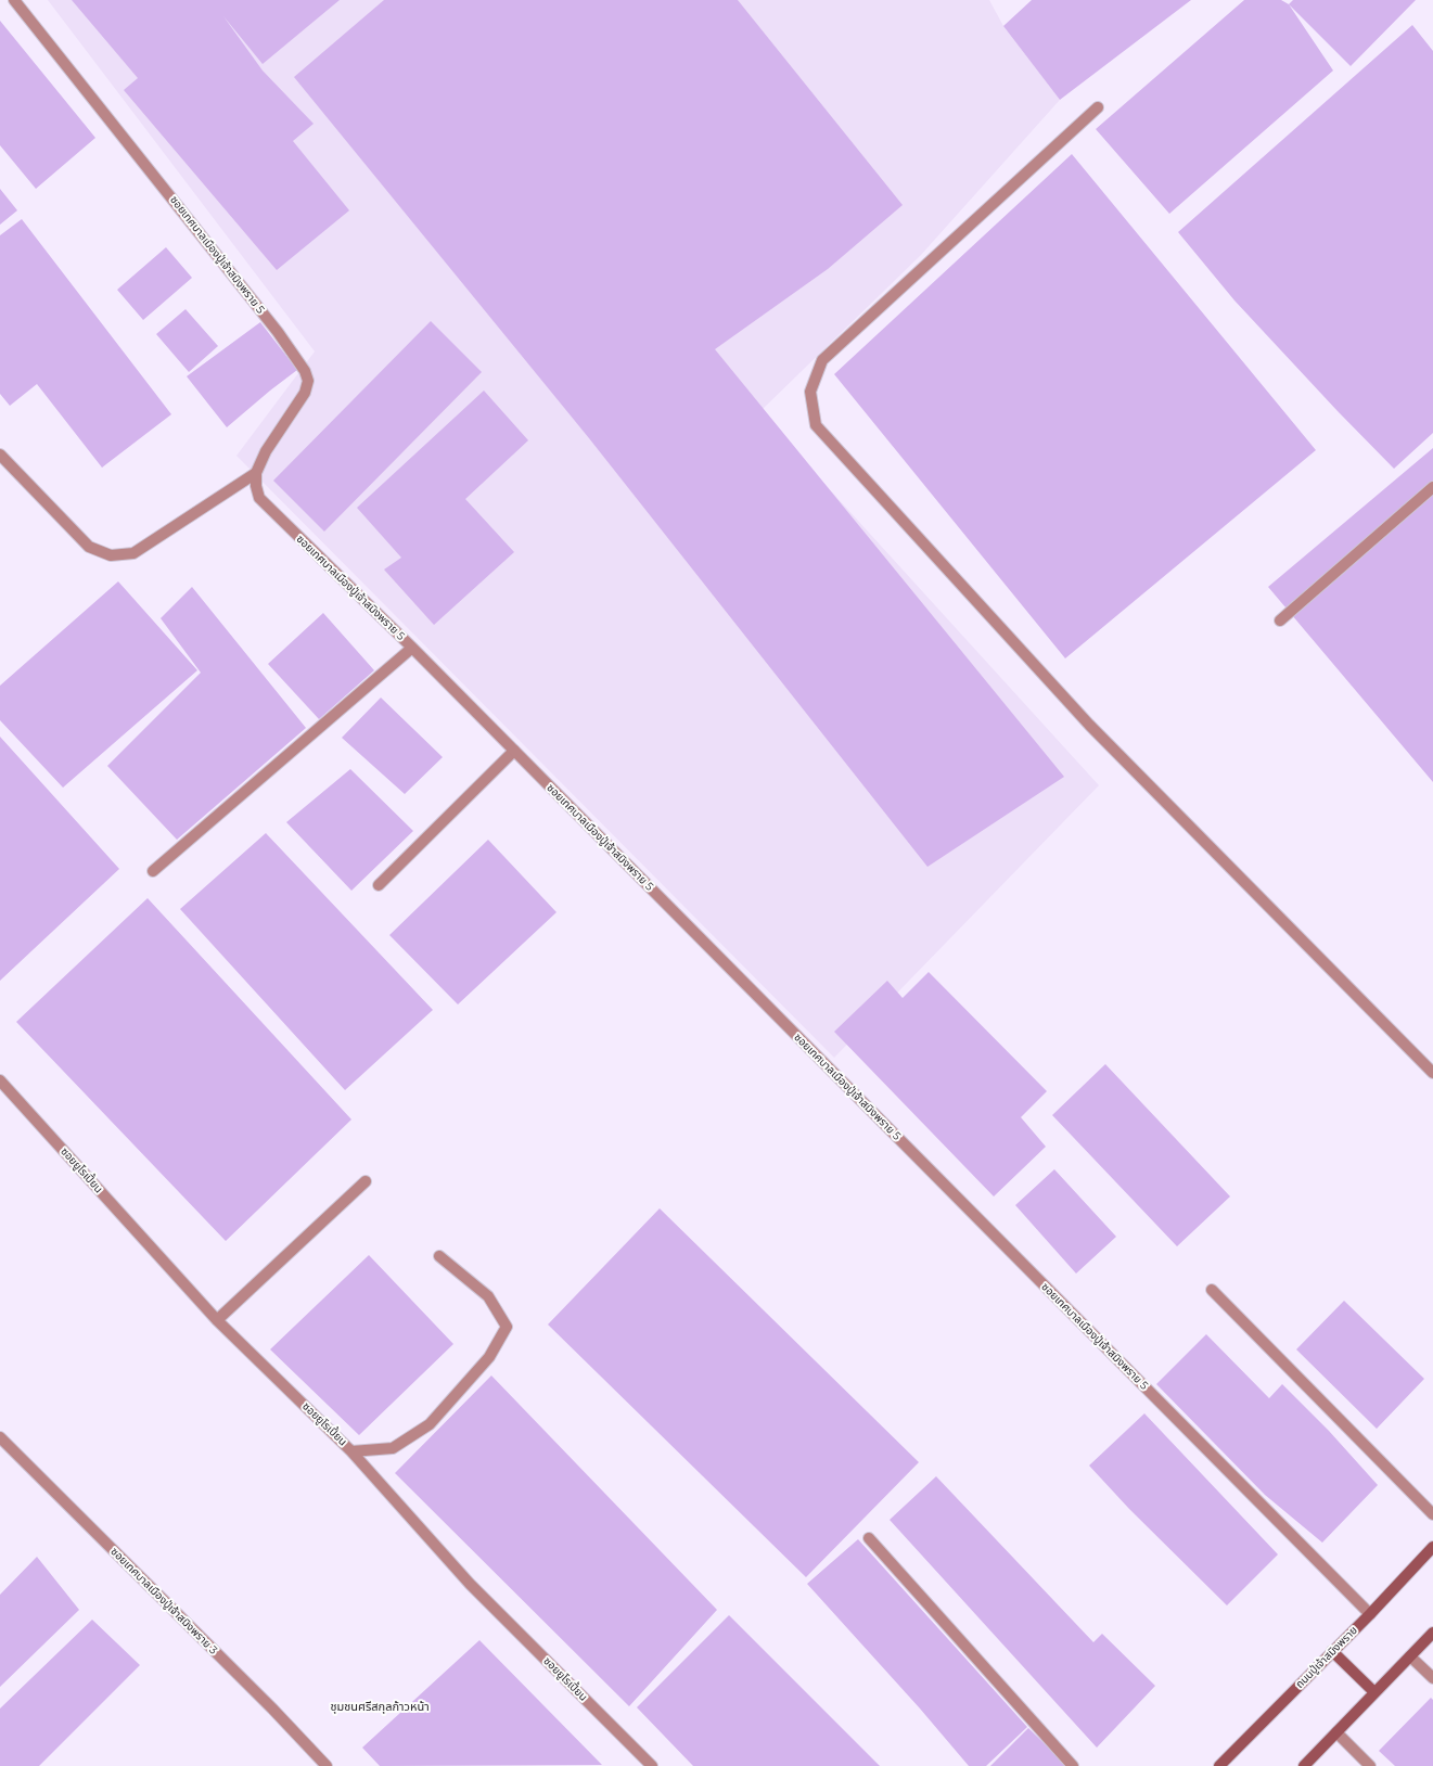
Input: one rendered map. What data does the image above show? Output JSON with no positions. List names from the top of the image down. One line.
{"streets":{"main road":["ถนนปู่เจ้าสมิงพราย"],"street":["ซอยเทศบาลเมืองปู่เจ้าสมิงพราย 5","ซอยยูโรเปี้ยน","ซอยเทศบาลเมืองปู่เจ้าสมิงพราย 3"]},"crossings":[["ซอยเทศบาลเมืองปู่เจ้าสมิงพราย 5","ถนนปู่เจ้าสมิงพราย"]],"districts":["ชุมชนศรีสกุลก้าวหน้า"]}
